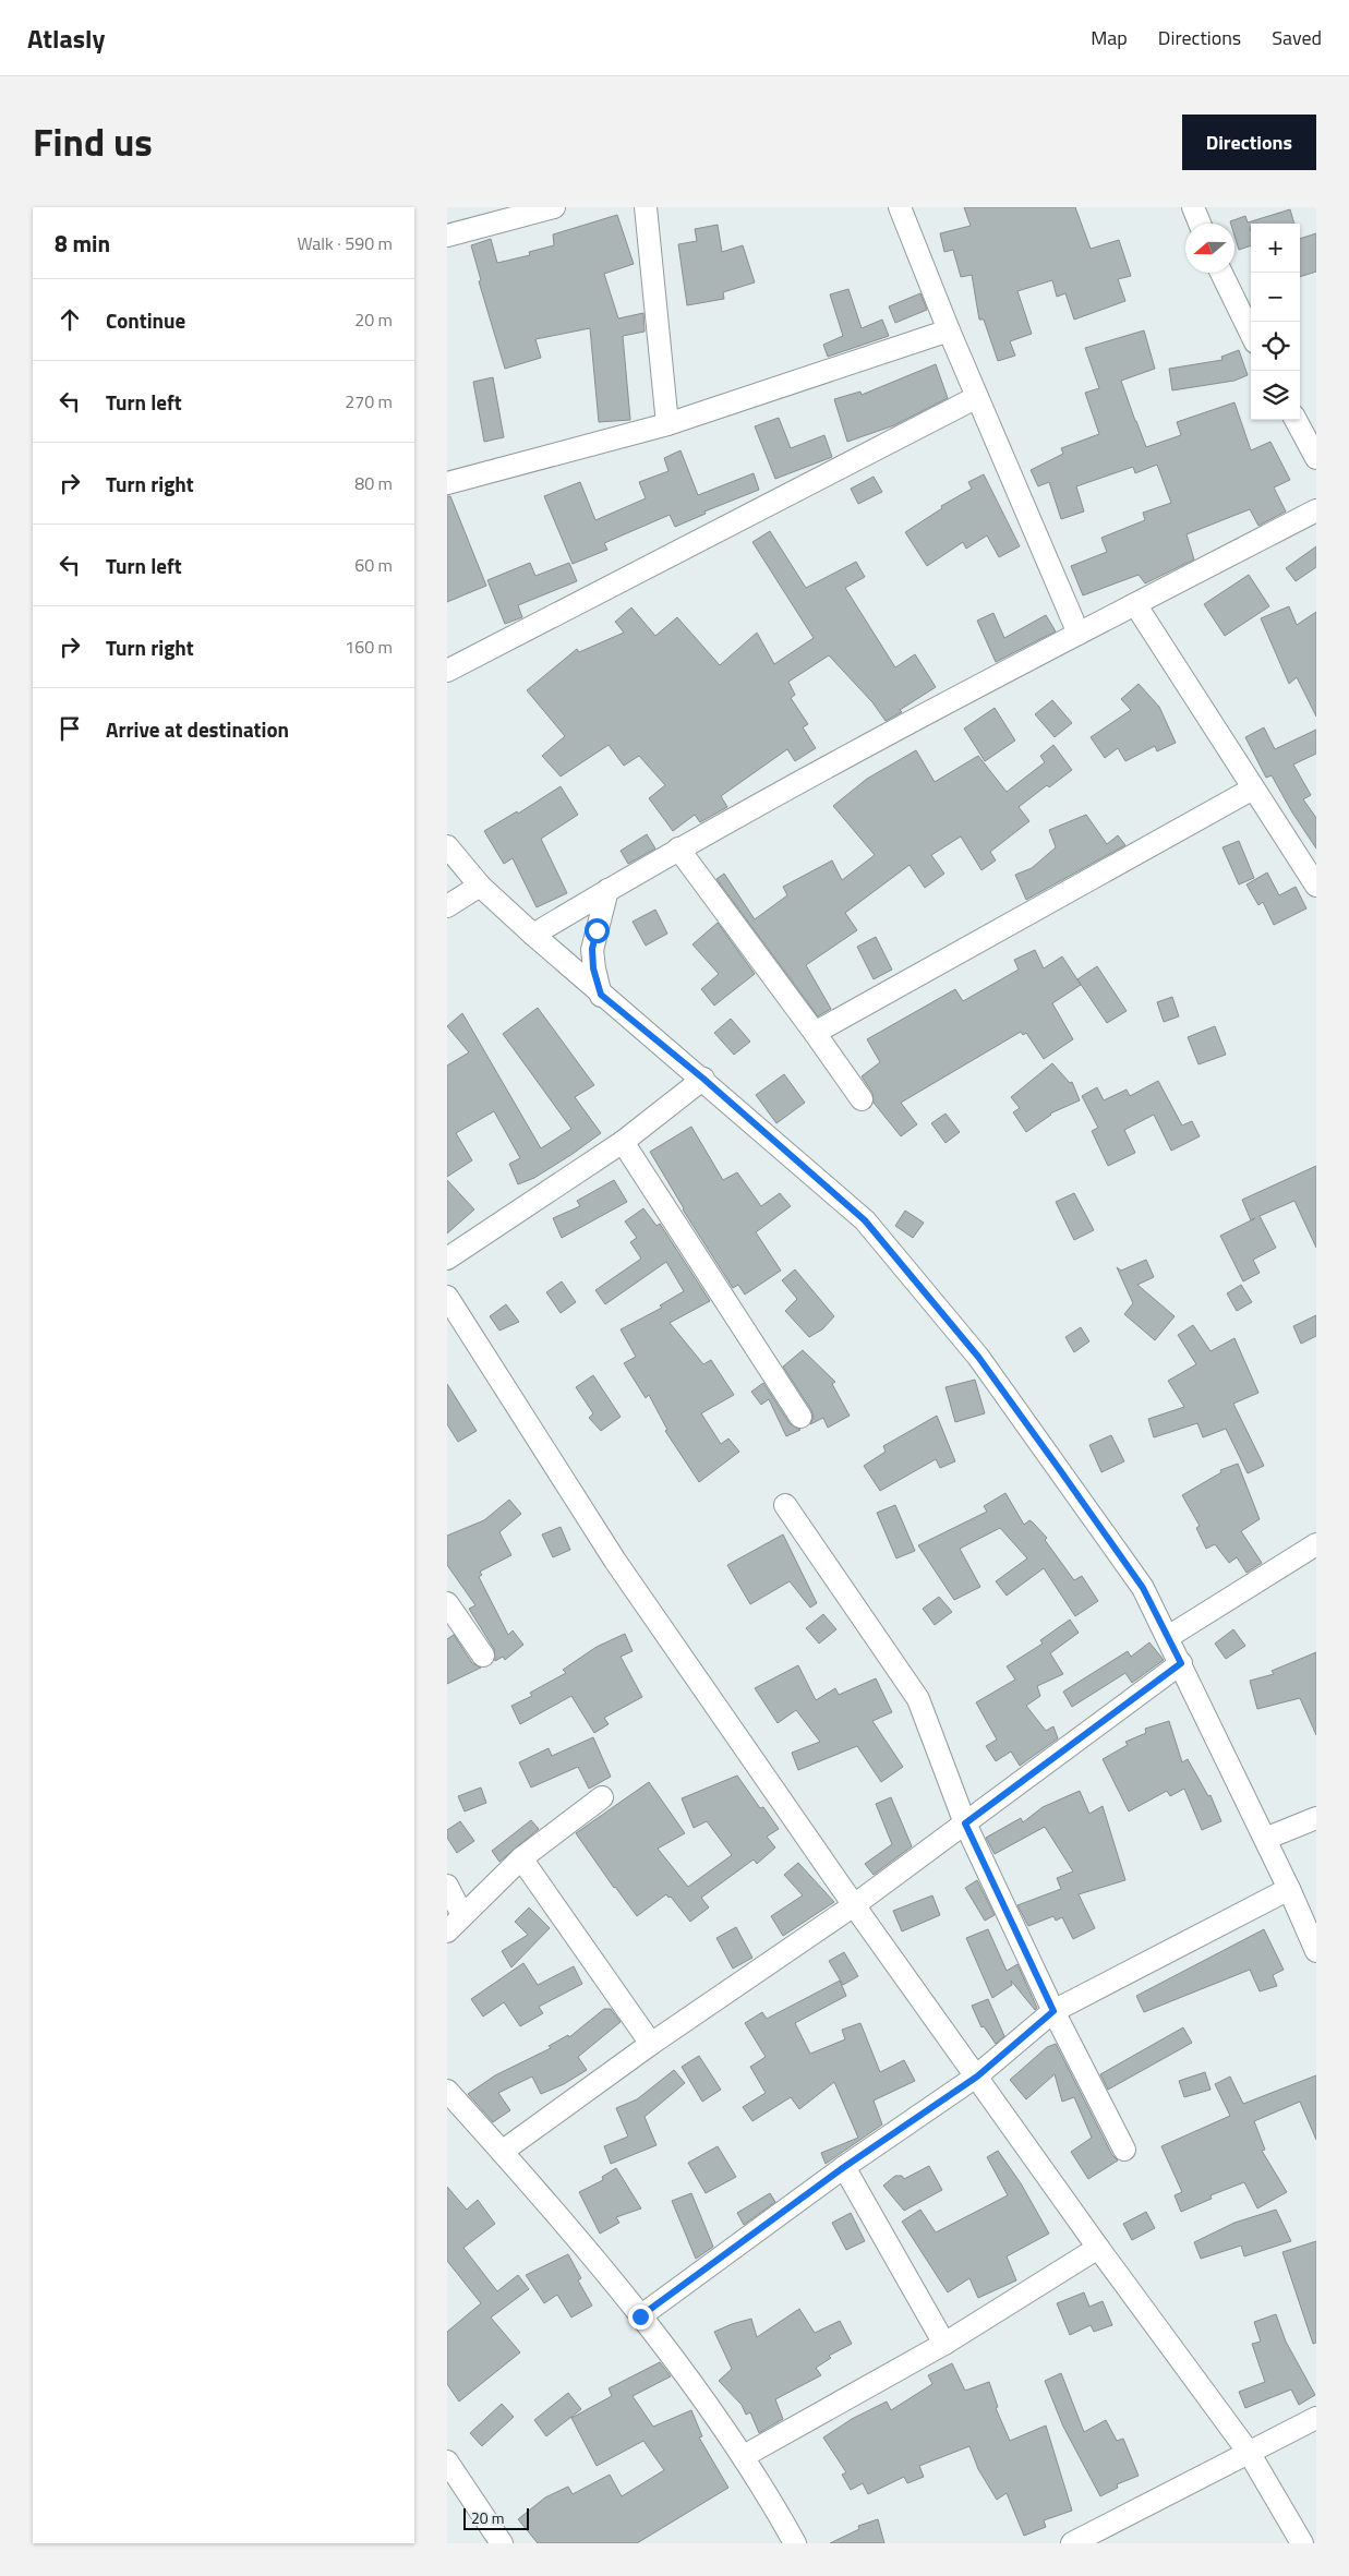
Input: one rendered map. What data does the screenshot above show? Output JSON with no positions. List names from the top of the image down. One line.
{"scale_bar":"20 m","north":"left","page":{"header":"Atlasly","nav":["Map","Directions","Saved"],"title":"Find us","buttons":"Directions","heading":["8 min","Walk · 590 m"],"map_buttons":["+","−"],"list":[["Continue","20 m"],["Turn left","270 m"],["Turn right","80 m"],["Turn left","60 m"],["Turn right","160 m"],"Arrive at destination"],"scale":"20 m"}}
